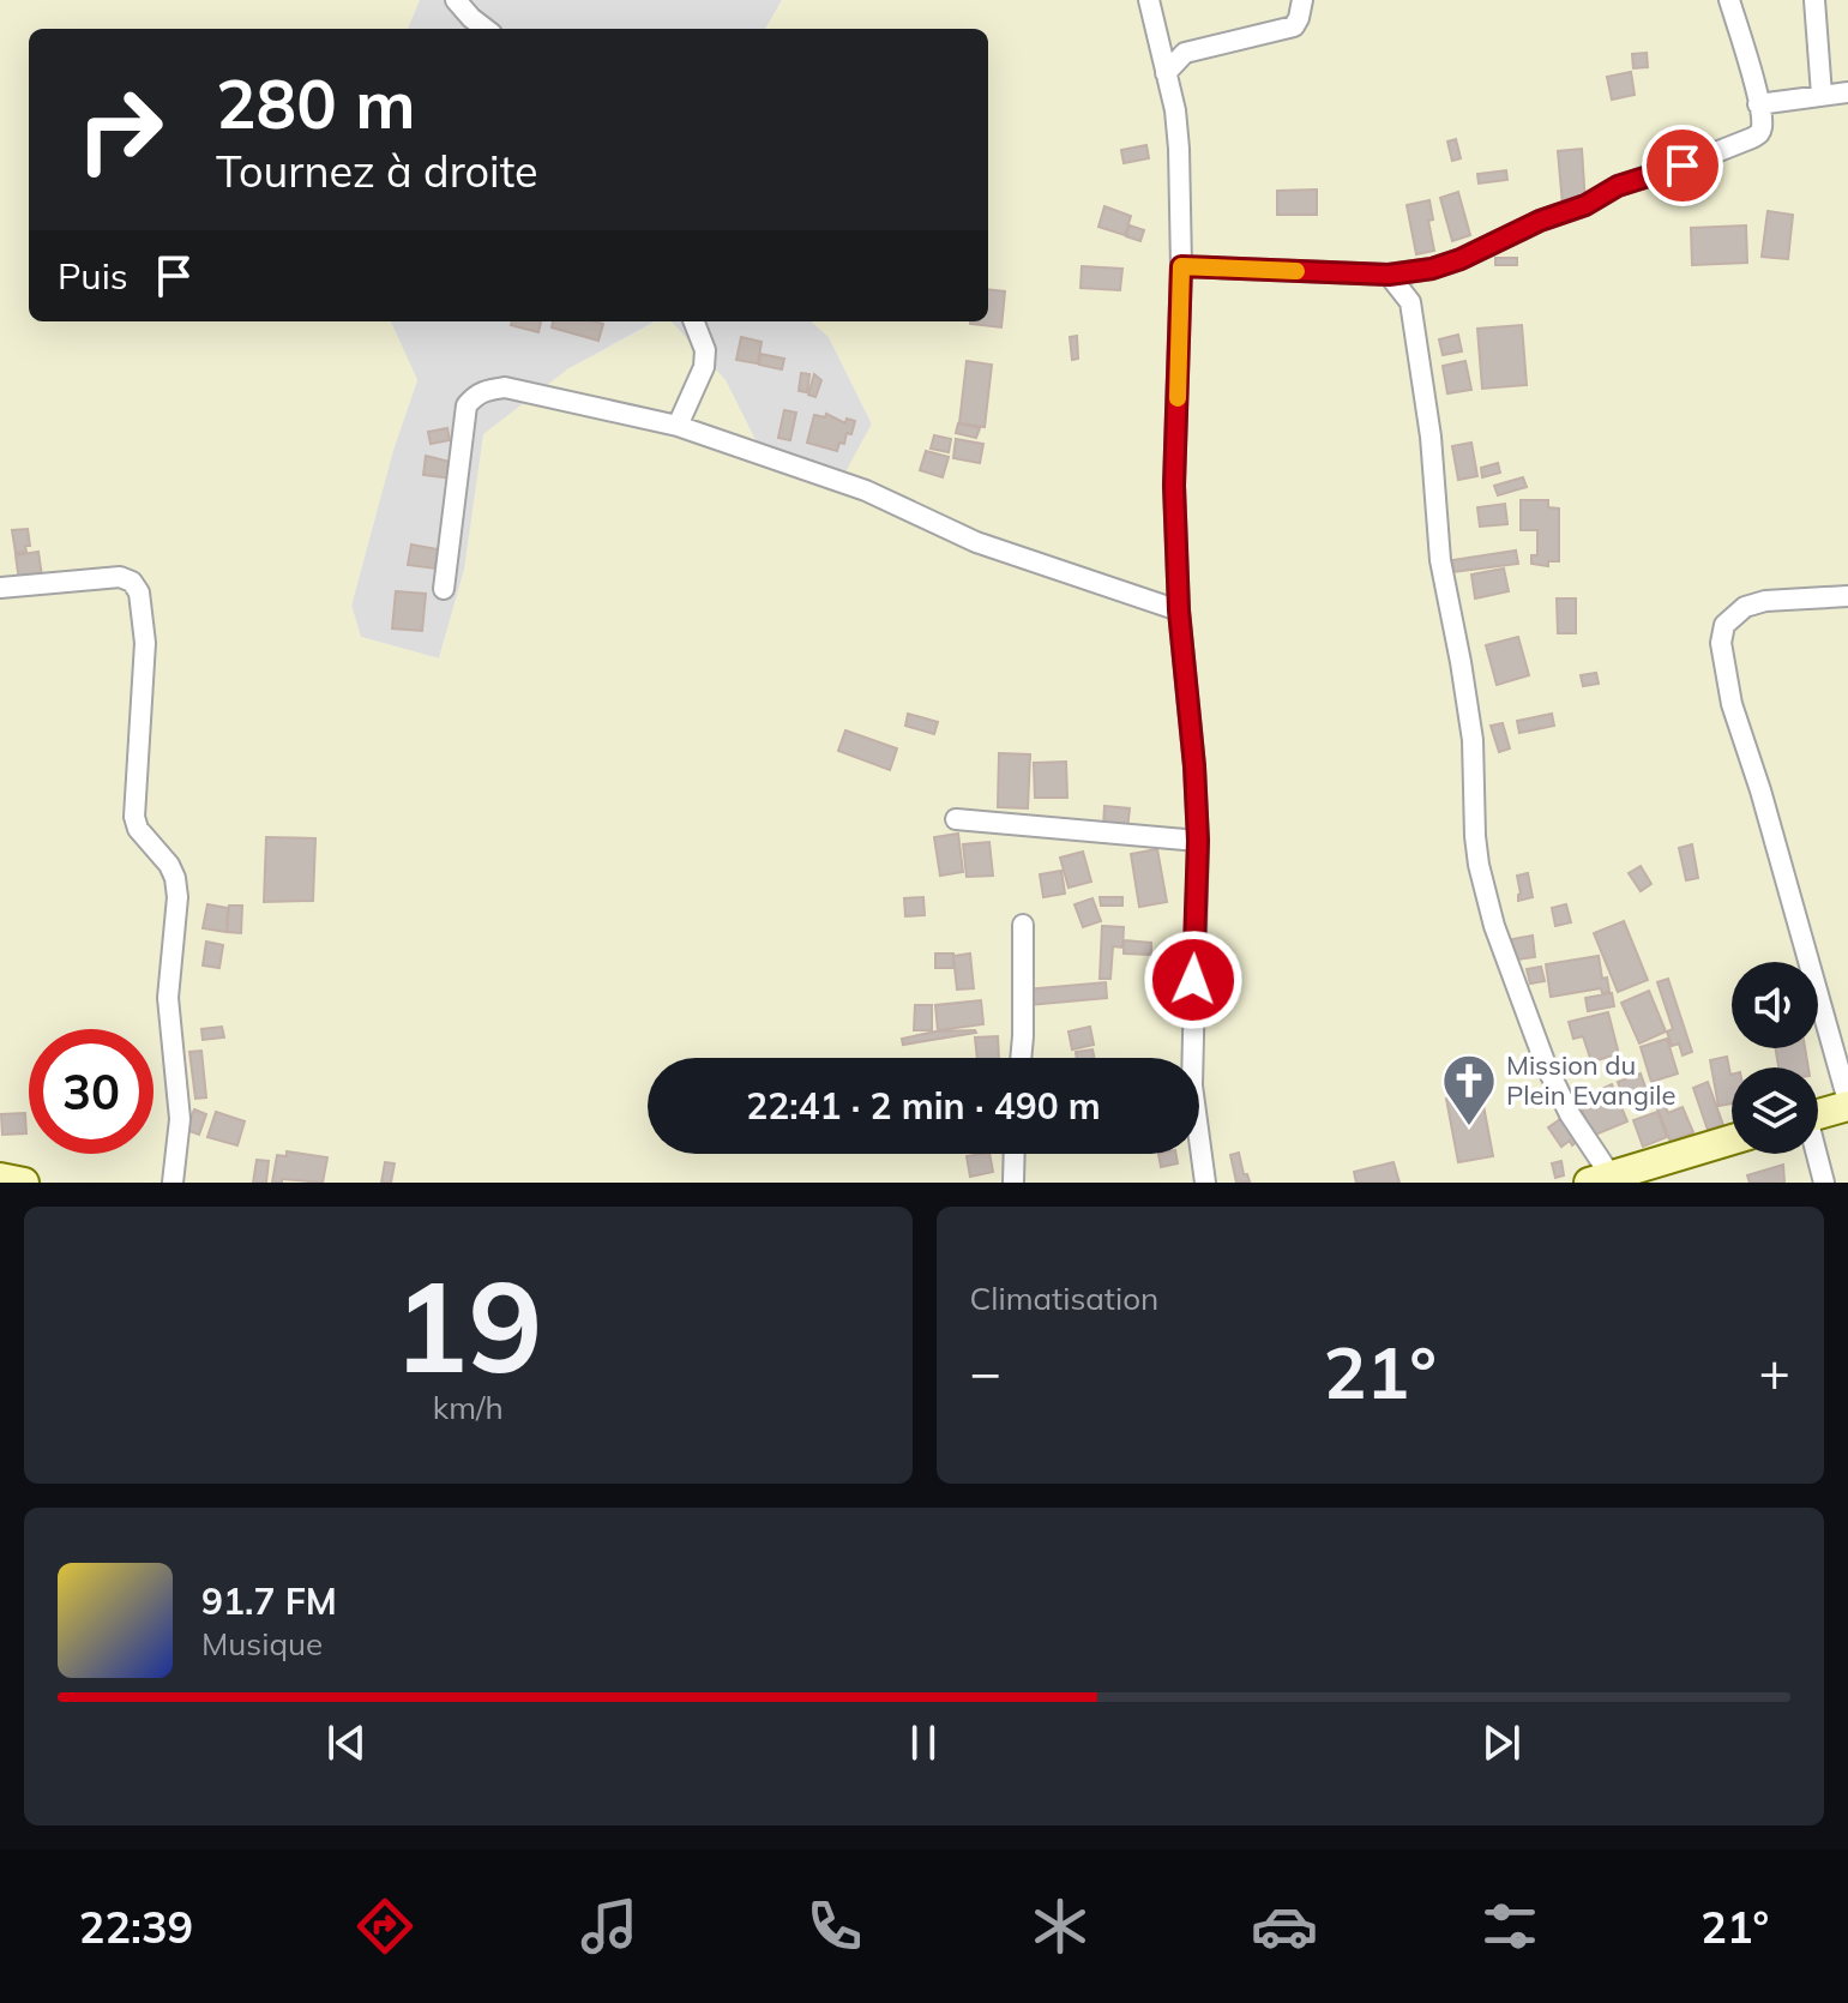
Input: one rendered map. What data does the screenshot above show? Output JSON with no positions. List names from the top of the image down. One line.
{"places":{"church":["Mission du Plein Evangile"]},"page":{"turn":["280 m","Tournez à droite"],"then":"Puis","limit":"30","trip":"22:41 · 2 min · 490 m","tile":[["19","km/h"],"Climatisation"],"heat":["−","21°","+"],"song":["91.7 FM","Musique"],"tabs":["22:39","21°"]}}
